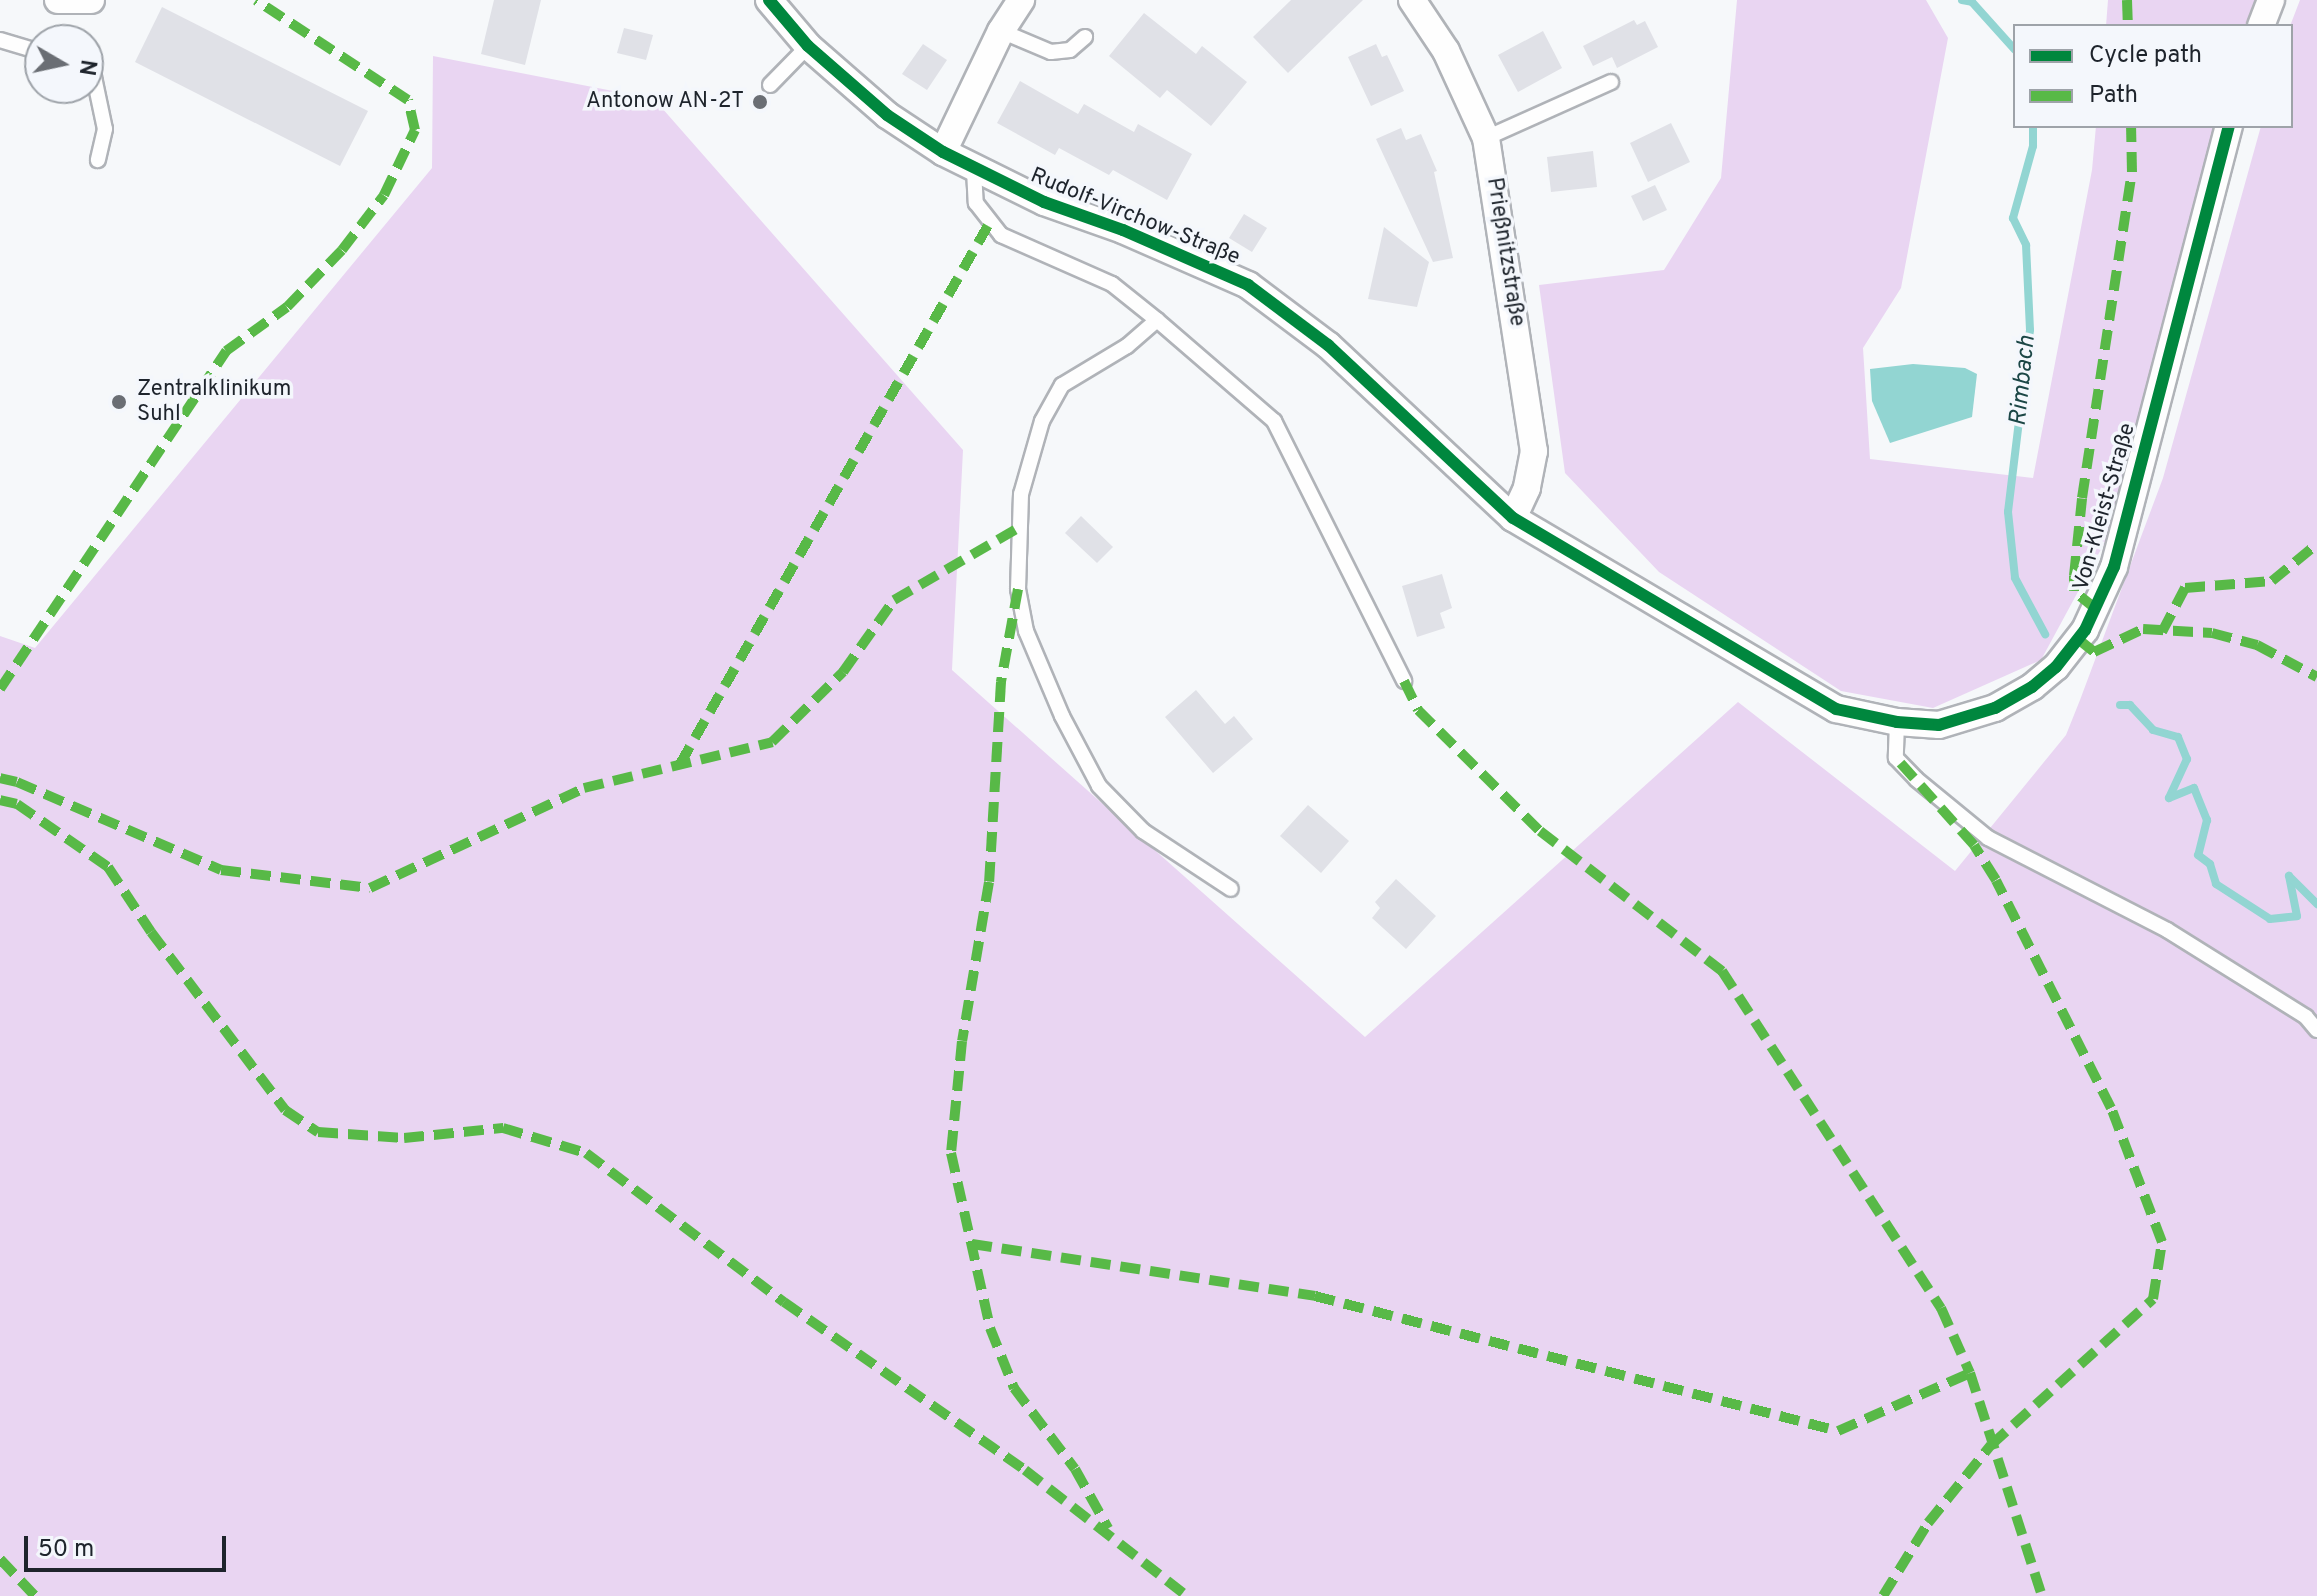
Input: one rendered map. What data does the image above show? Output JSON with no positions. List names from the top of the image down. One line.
{"streets":{"street":["Rudolf-Virchow-Straße","Prießnitzstraße","Von-Kleist-Straße"]},"crossings":[["Rudolf-Virchow-Straße","Prießnitzstraße"],["Rudolf-Virchow-Straße","Von-Kleist-Straße"],["Prießnitzstraße","Von-Kleist-Straße"]],"water":["Rimbach"],"places":["Antonow AN-2T","Zentralklinikum Suhl"],"legend":["Cycle path","Path"],"scale_bar":"50 m","north":"right"}
